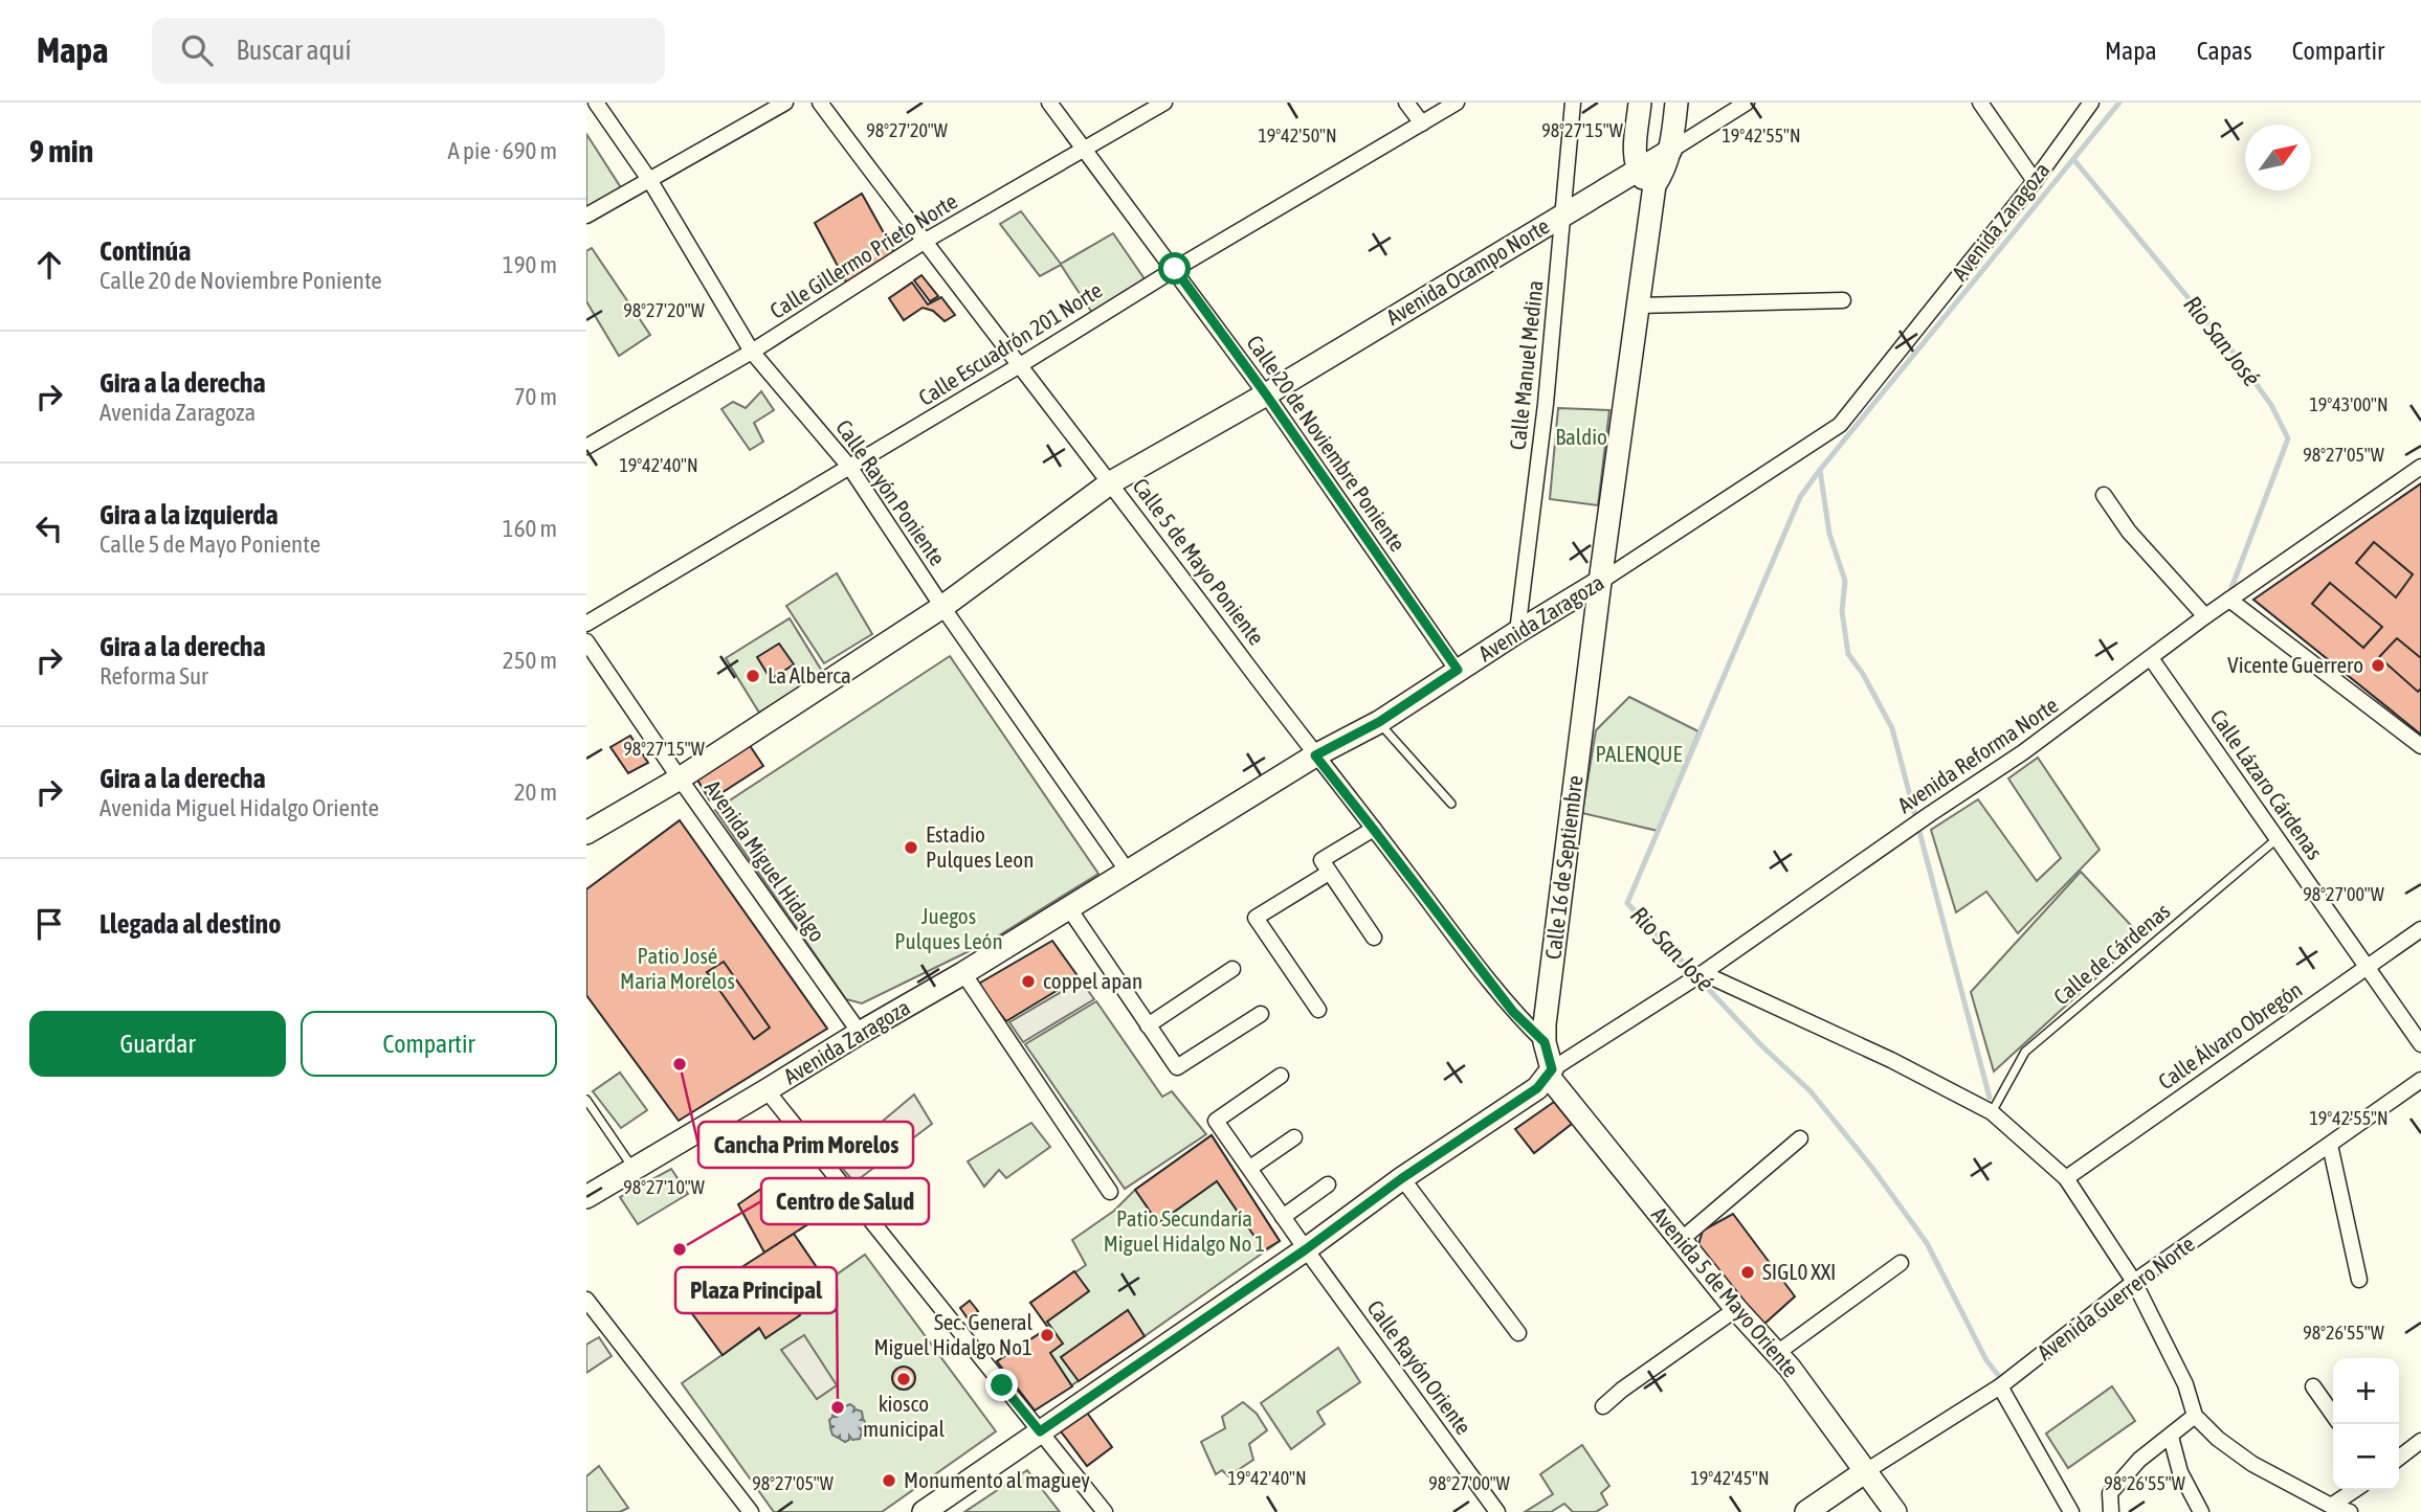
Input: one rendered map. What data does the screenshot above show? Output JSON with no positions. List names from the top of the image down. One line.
{"streets":{"main road":["Avenida Zaragoza","Avenida Ocampo Norte","Calle 16 de Septiembre","Avenida 5 de Mayo Oriente","Avenida Guerrero Norte"],"street":["Calle Gillermo Prieto Norte","Calle Escuadrón 201 Norte","Calle Manuel Medina","Calle 20 de Noviembre Poniente","Calle Rayón Poniente","Calle 5 de Mayo Poniente","Avenida Reforma Norte","Calle Lázaro Cárdenas","Avenida Miguel Hidalgo","Calle Álvaro Obregón","Calle Rayón Oriente"],"lane":["Calle de Cárdenas"]},"crossings":[["Avenida Zaragoza","Calle Manuel Medina"],["Avenida Zaragoza","Calle 20 de Noviembre Poniente"],["Avenida Zaragoza","Calle Rayón Poniente"],["Avenida Zaragoza","Calle 5 de Mayo Poniente"],["Avenida Zaragoza","Avenida Miguel Hidalgo"],["Avenida Zaragoza","Calle 16 de Septiembre"],["Calle Gillermo Prieto Norte","Calle 20 de Noviembre Poniente"],["Calle Gillermo Prieto Norte","Calle Rayón Poniente"],["Calle Gillermo Prieto Norte","Calle 5 de Mayo Poniente"],["Avenida Ocampo Norte","Calle Manuel Medina"],["Avenida Ocampo Norte","Calle 20 de Noviembre Poniente"],["Avenida Ocampo Norte","Calle 16 de Septiembre"],["Calle Escuadrón 201 Norte","Calle 20 de Noviembre Poniente"],["Calle Escuadrón 201 Norte","Calle Rayón Poniente"],["Calle Escuadrón 201 Norte","Calle 5 de Mayo Poniente"],["Calle 5 de Mayo Poniente","Calle 16 de Septiembre"],["Avenida Reforma Norte","Calle Lázaro Cárdenas"],["Avenida Reforma Norte","Calle 16 de Septiembre"],["Avenida Reforma Norte","Avenida 5 de Mayo Oriente"],["Calle Lázaro Cárdenas","Calle de Cárdenas"],["Calle Lázaro Cárdenas","Calle Álvaro Obregón"],["Calle 16 de Septiembre","Avenida 5 de Mayo Oriente"],["Avenida 5 de Mayo Oriente","Avenida Guerrero Norte"]],"water":["Rio San José"],"parks":["Baldio","PALENQUE","Juegos Pulques León","Patio José Maria Morelos","Patio Secundaría Miguel Hidalgo No 1"],"places":["Vicente Guerrero","La Alberca","Estadio Pulques Leon","coppel apan","Cancha Prim Morelos","Centro de Salud","SIGL0 XXI","Sec. General Miguel Hidalgo No1","kiosco municipal","Plaza Principal","Monumento al maguey"],"north":"top right","page":{"header":"Mapa","search":"Buscar aquí","nav":["Mapa","Capas","Compartir"],"heading":["9 min","A pie · 690 m"],"list":[["Continúa","Calle 20 de Noviembre Poniente","190 m"],["Gira a la derecha","Avenida Zaragoza","70 m"],["Gira a la izquierda","Calle 5 de Mayo Poniente","160 m"],["Gira a la derecha","Reforma Sur","250 m"],["Gira a la derecha","Avenida Miguel Hidalgo Oriente","20 m"],"Llegada al destino"],"buttons":["Guardar","Compartir"],"map_buttons":["+","−"]},"coordinates":["98°27'20\"W","98°27'15\"W","19°42'55\"N","19°42'50\"N","19°43'00\"N","98°27'05\"W","19°42'40\"N","98°27'00\"W","98°27'10\"W","98°26'55\"W","19°42'45\"N"]}
